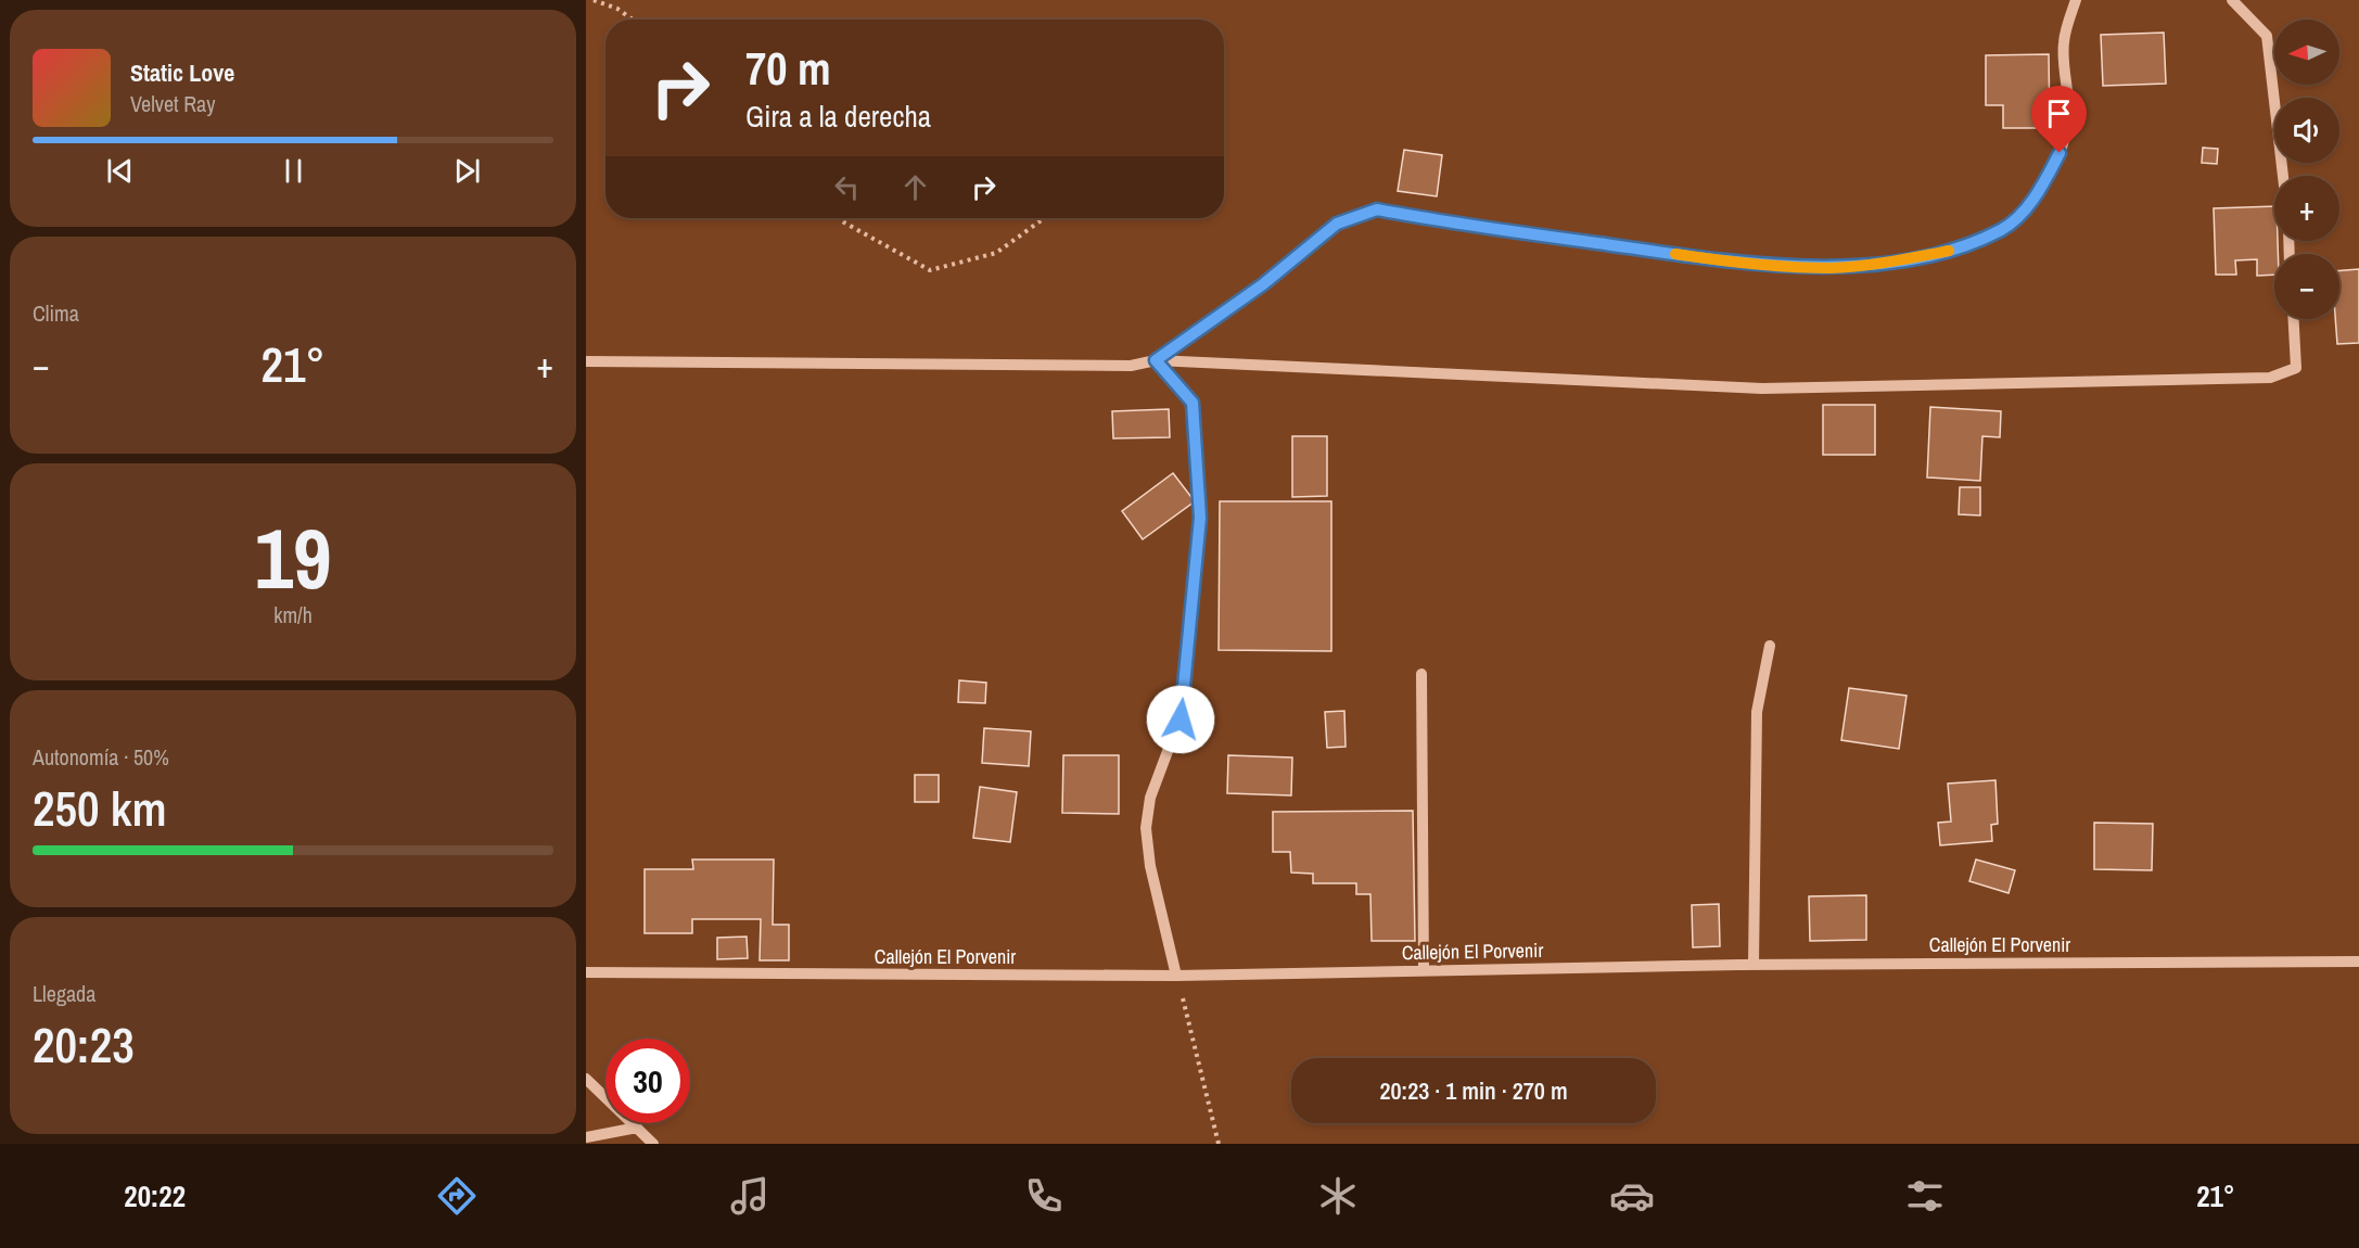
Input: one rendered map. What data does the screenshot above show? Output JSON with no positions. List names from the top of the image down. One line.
{"streets":{"street":["Callejón El Porvenir"]},"north":"left","page":{"map_buttons":["+","−"],"turn":["70 m","Gira a la derecha"],"song":["Static Love","Velvet Ray"],"tile":["Clima",["19","km/h"],["Autonomía · 50%","250 km"],["Llegada","20:23"]],"heat":["−","21°","+"],"limit":"30","trip":"20:23 · 1 min · 270 m","tabs":["20:22","21°"]}}
